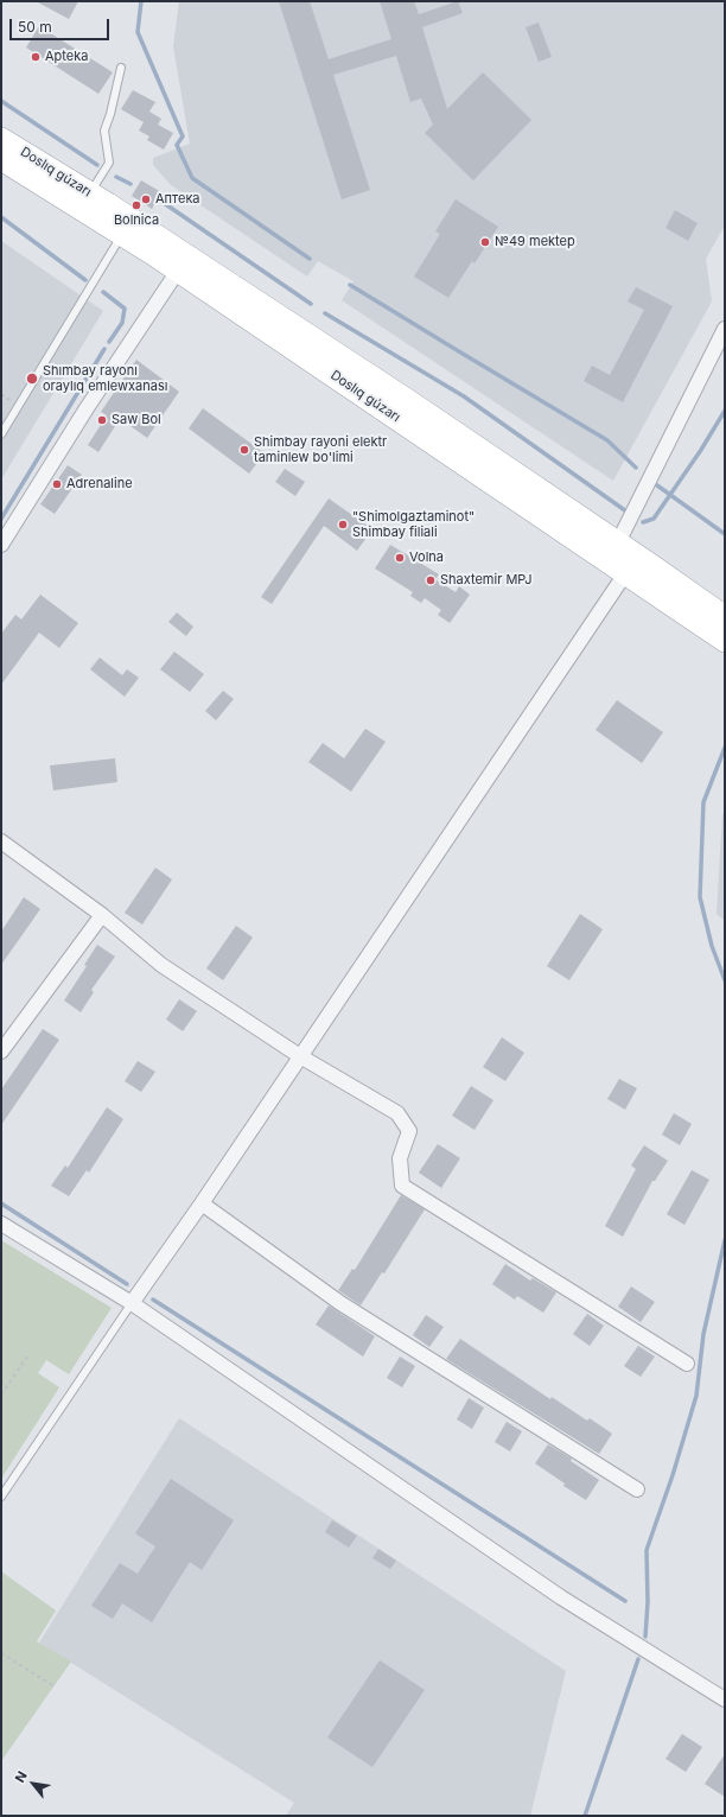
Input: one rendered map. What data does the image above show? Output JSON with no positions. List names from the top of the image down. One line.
{"streets":{"main road":["Doslıq gúzarı"]},"places":["Apteka","Аптека","Bolnica","№49 mektep","Shımbay rayonı oraylıq emlewxanası","Saw Bol","Shimbay rayoni elektr taminlew bo'limi","Adrenaline","\"Shimolgaztaminot\" Shimbay filiali","Volna","Shaxtemir MPJ"],"scale_bar":"50 m","north":"top left"}
